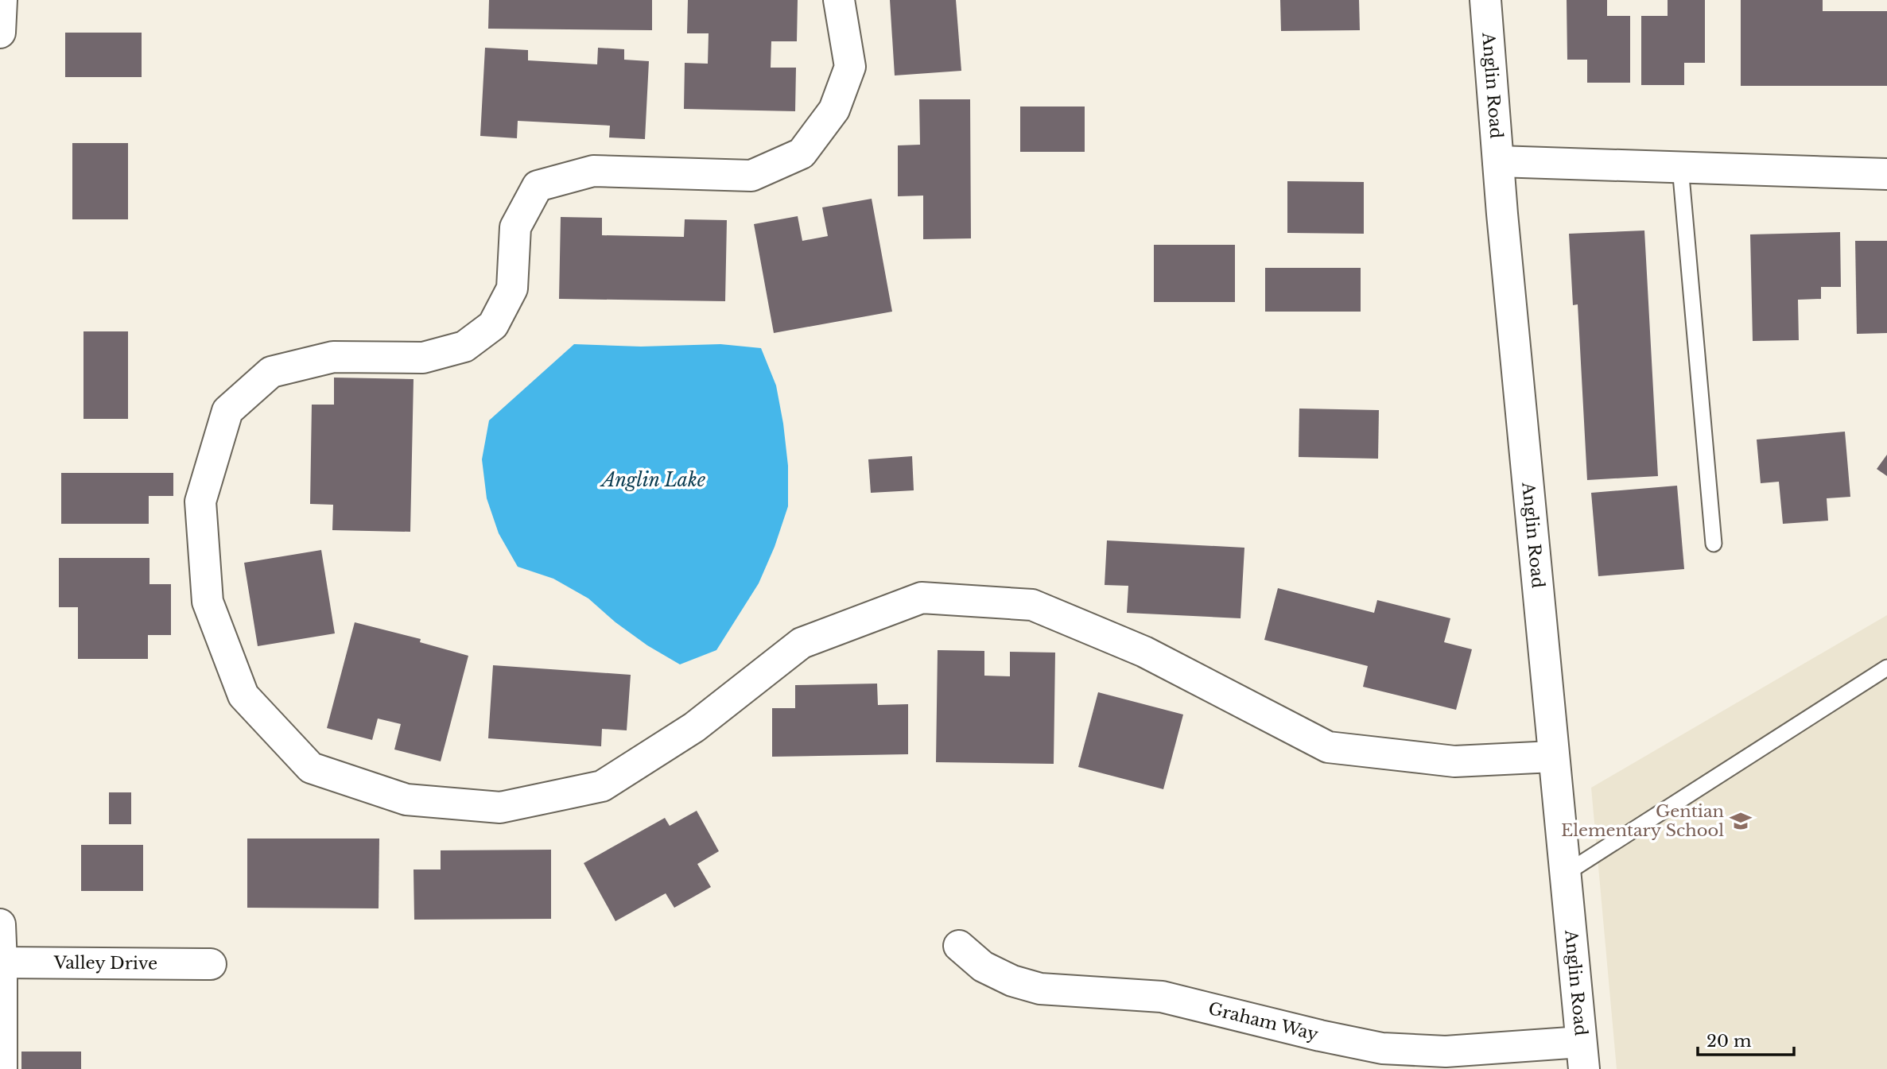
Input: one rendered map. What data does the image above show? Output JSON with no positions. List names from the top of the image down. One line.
{"streets":{"street":["Anglin Road","Valley Drive","Graham Way"]},"crossings":[["Anglin Road","Graham Way"]],"water":["Anglin Lake"],"places":{"school or university":["Gentian Elementary School"]},"scale_bar":"20 m"}
